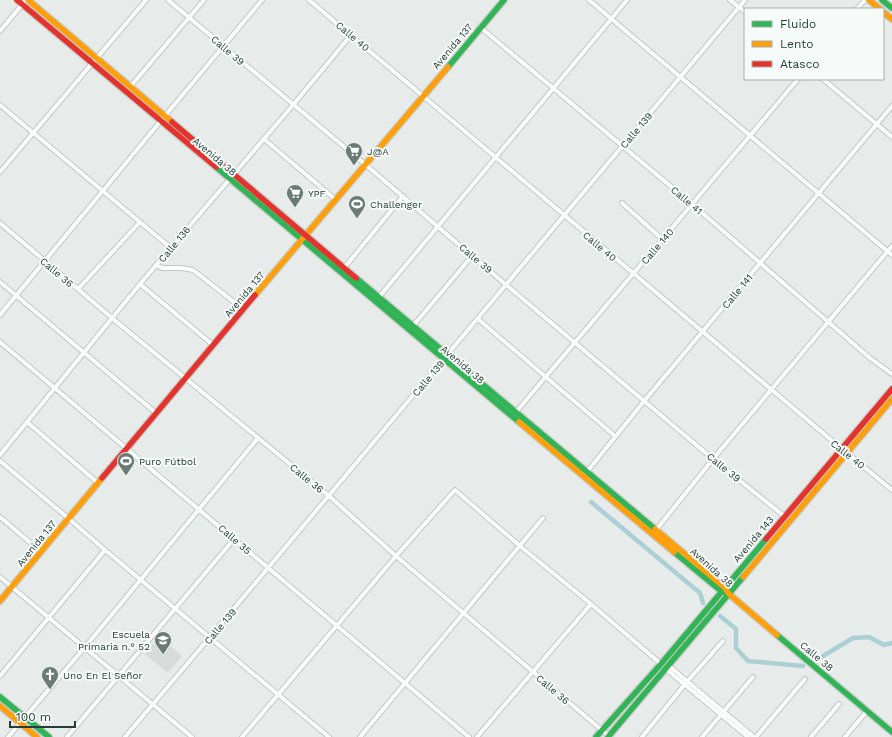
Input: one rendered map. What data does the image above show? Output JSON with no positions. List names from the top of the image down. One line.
{"streets":{"main road":["Avenida 137","Avenida 38","Avenida 143","Calle 38"],"street":["Calle 40","Calle 39","Calle 139","Calle 41","Calle 136","Calle 140","Calle 36","Calle 141","Calle 35"]},"crossings":[["Calle 40","Avenida 137"],["Calle 40","Calle 139"],["Calle 40","Calle 136"],["Calle 40","Calle 140"],["Calle 40","Calle 141"],["Calle 40","Avenida 143"],["Avenida 137","Calle 39"],["Avenida 137","Avenida 38"],["Avenida 137","Calle 41"],["Avenida 137","Calle 36"],["Avenida 137","Calle 35"],["Calle 39","Calle 139"],["Calle 39","Calle 136"],["Calle 39","Calle 140"],["Calle 39","Calle 141"],["Calle 39","Avenida 143"],["Calle 139","Avenida 38"],["Calle 139","Calle 41"],["Calle 139","Calle 36"],["Calle 139","Calle 35"],["Avenida 38","Calle 136"],["Avenida 38","Calle 140"],["Avenida 38","Calle 141"],["Avenida 38","Avenida 143"],["Avenida 38","Calle 38"],["Calle 41","Calle 140"],["Calle 41","Calle 141"],["Calle 136","Calle 36"],["Calle 136","Calle 35"],["Calle 36","Avenida 143"],["Avenida 143","Calle 38"]],"places":{"supermarket":["J@A","YPF"],"sports":["Challenger","Puro Fútbol"],"school or university":["Escuela Primaria n.° 52"],"church":["Uno En El Señor"]},"legend":["Fluido","Lento","Atasco"],"scale_bar":"100 m"}
